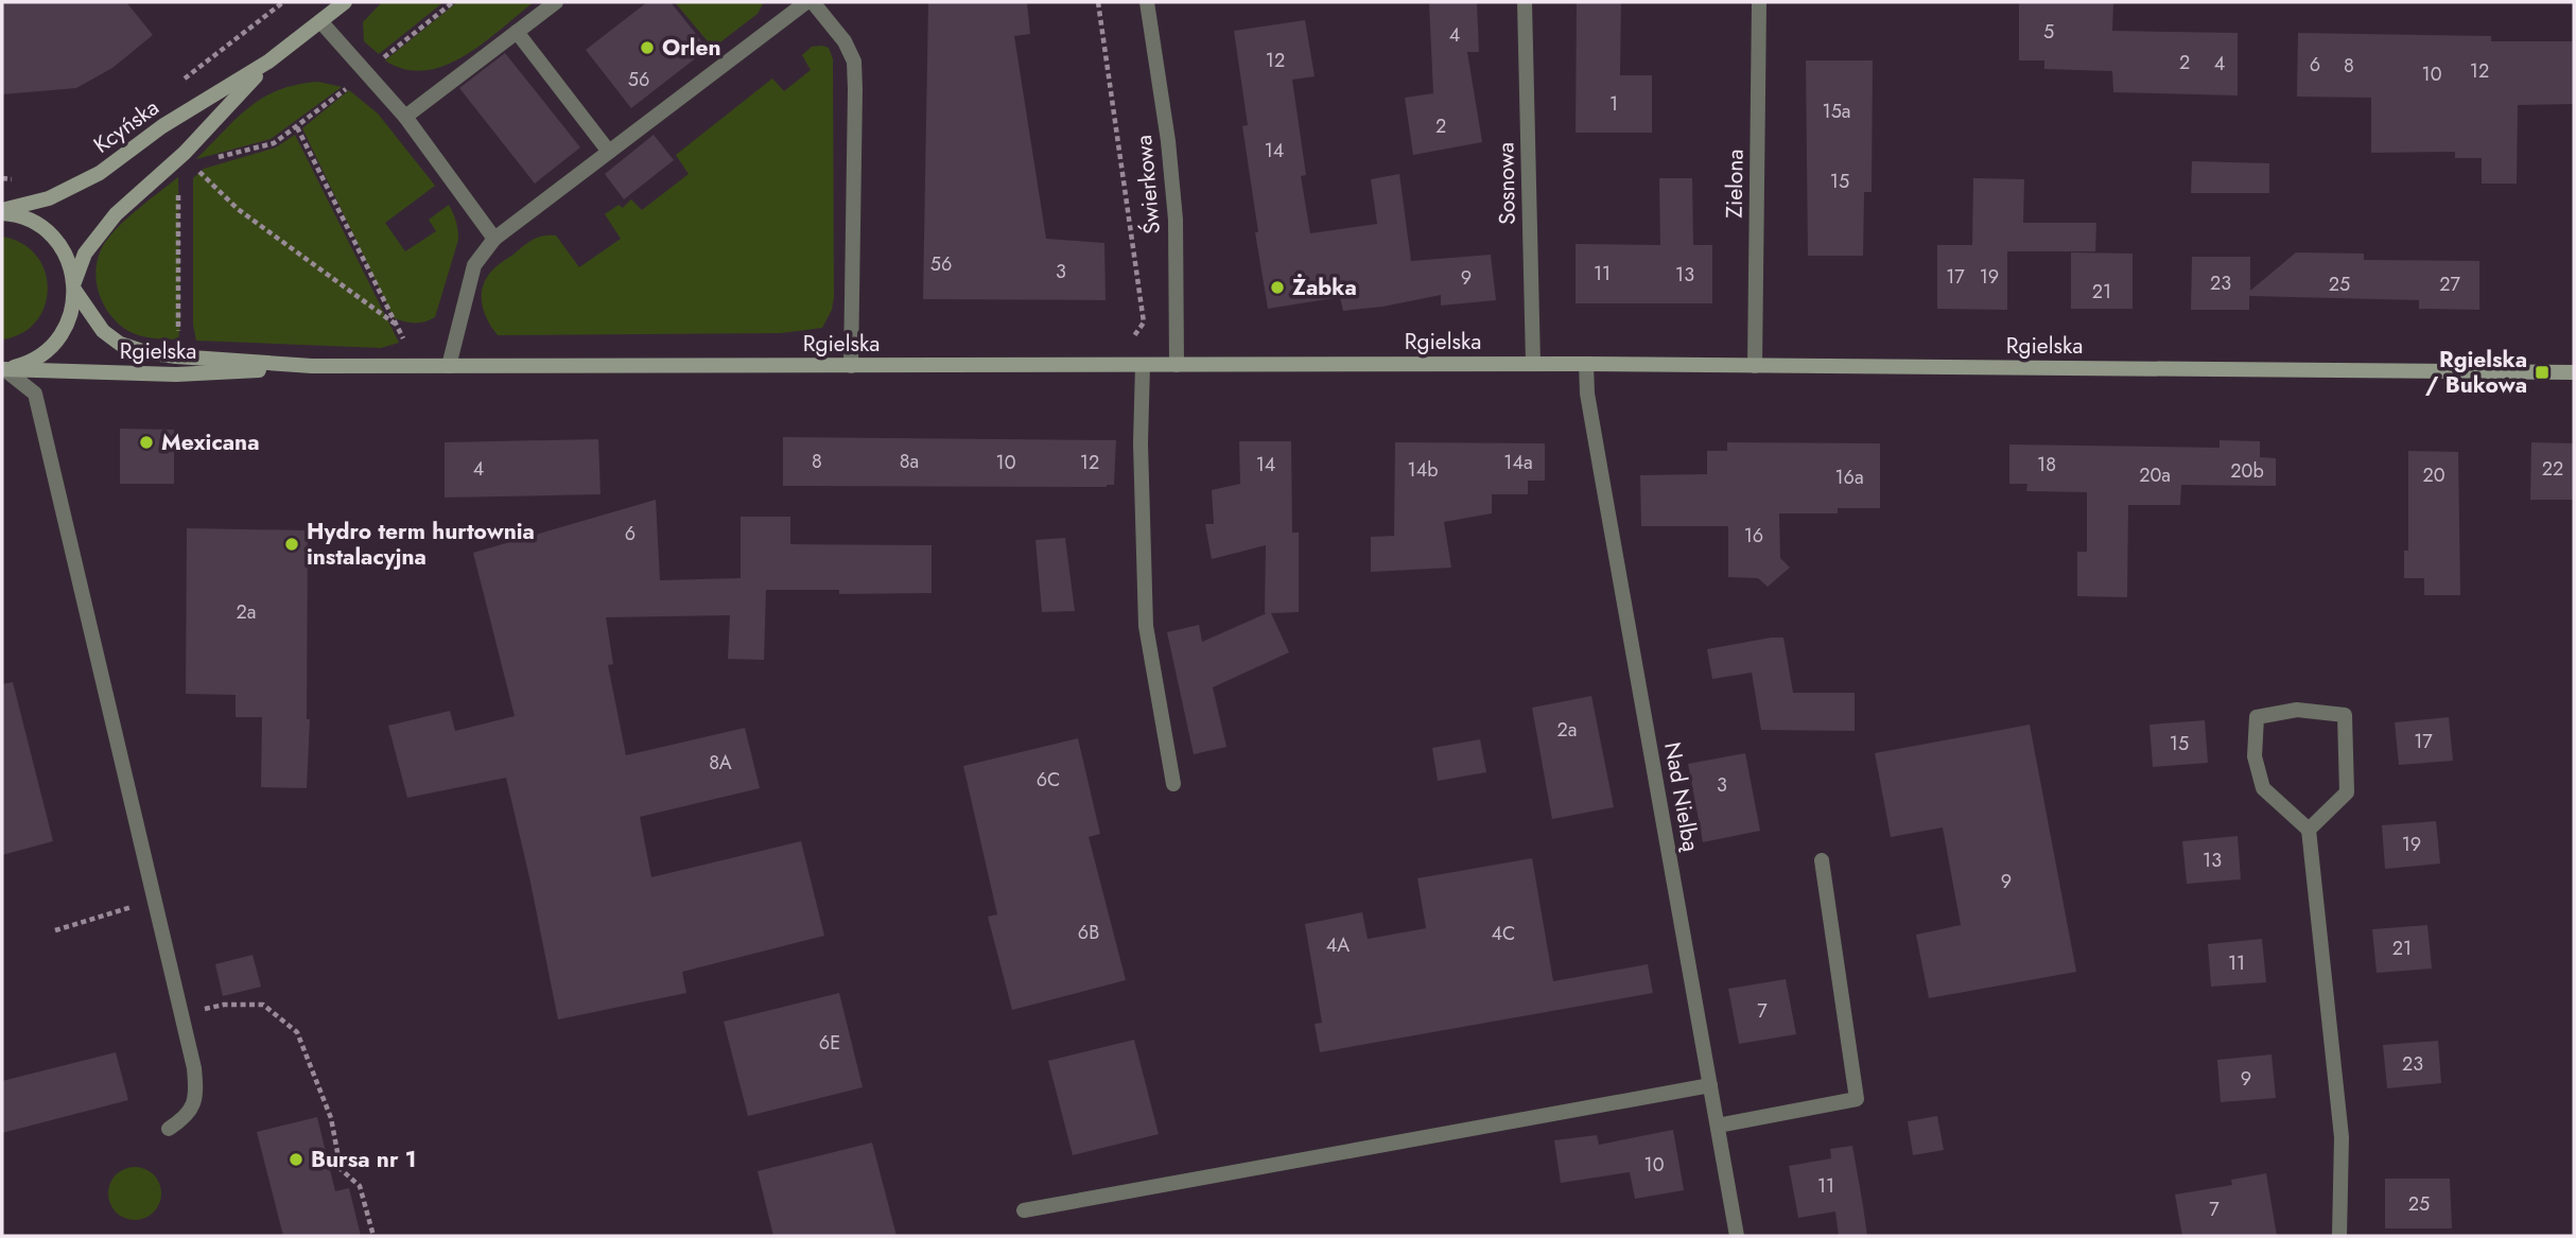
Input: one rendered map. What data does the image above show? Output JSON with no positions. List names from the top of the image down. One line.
{"streets":{"street":["Kcyńska","Sosnowa","Zielona","Świerkowa","Rgielska","Nad Nielbą"]},"crossings":[["Kcyńska","Rgielska"],["Sosnowa","Rgielska"],["Zielona","Rgielska"],["Świerkowa","Rgielska"],["Rgielska","Nad Nielbą"]],"places":{"other":["Orlen","Żabka","Mexicana","Hydro term hurtownia instalacyjna","Bursa nr 1"],"transit":["Rgielska / Bukowa"]},"house_numbers":["5","4","12","2","4","6","8","12","10","56","1","15a","2","14","15","56","3","11","13","17","19","9","23","25","27","21","8","8a","10","12","14a","14","18","4","22","14b","20b","20a","20","16a","6","16","2a","2a","17","15","8A","6C","3","19","13","9","6B","4C","4A","21","11","7","6E","23","9","10","11","25","7"]}
